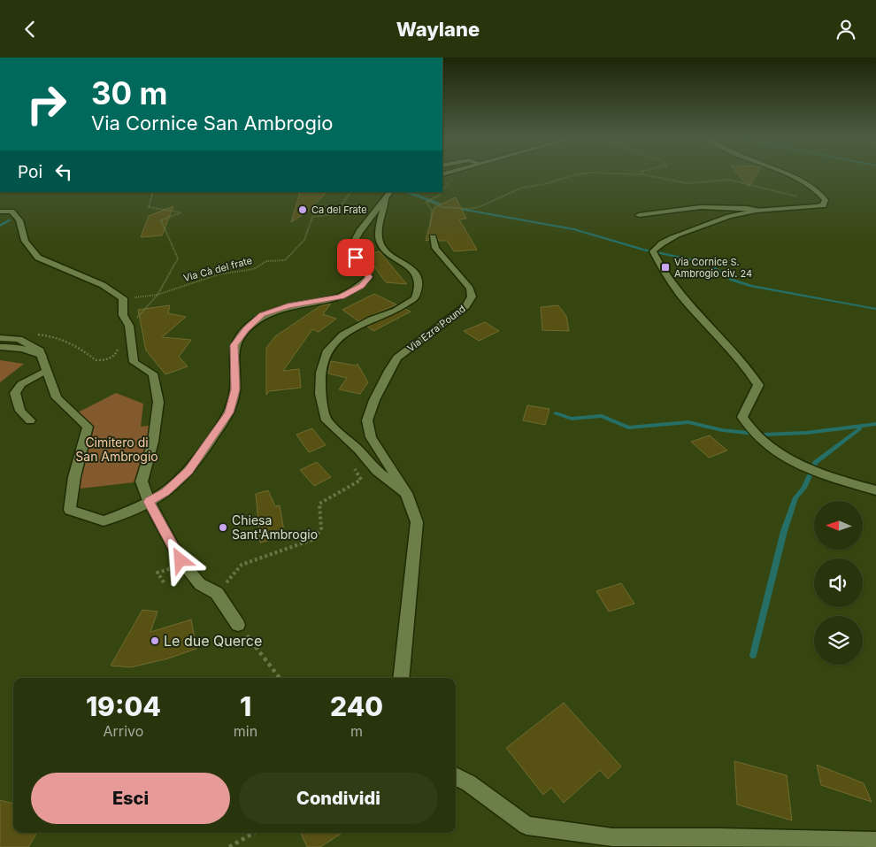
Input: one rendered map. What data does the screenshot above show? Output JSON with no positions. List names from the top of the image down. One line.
{"streets":{"street":["Via Ezra Pound"],"path":["Via Cà del frate"]},"parks":["Cimitero di San Ambrogio"],"places":{"other":["Ca del Frate","Chiesa Sant'Ambrogio","Le due Querce"],"transit":["Via Cornice S. Ambrogio civ. 24"]},"north":"left","page":{"header":"Waylane","turn":["30 m","Via Cornice San Ambrogio"],"then":"Poi","eta":["19:04","Arrivo","1","min","240","m"],"buttons":["Esci","Condividi"]}}
